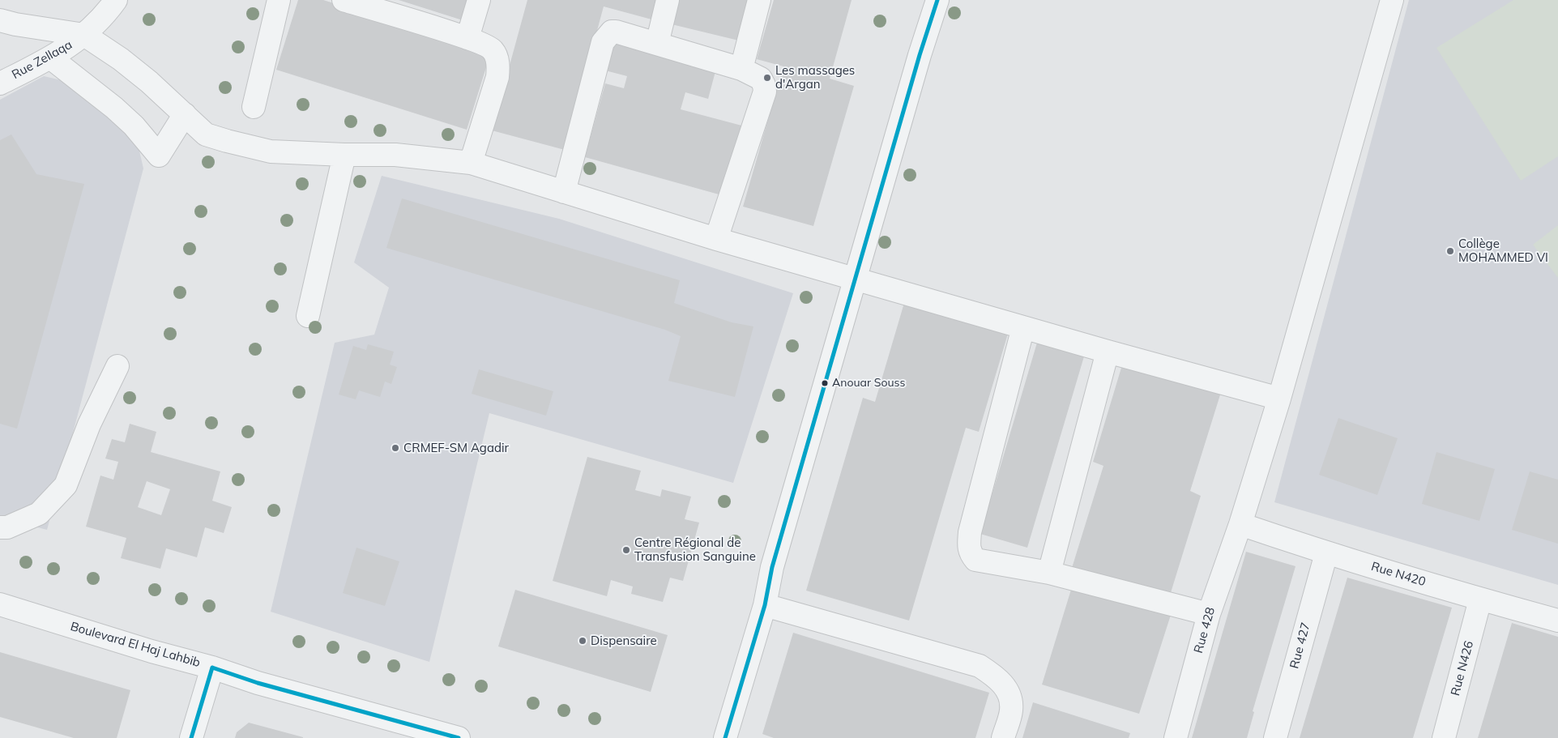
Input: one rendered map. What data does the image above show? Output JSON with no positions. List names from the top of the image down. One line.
{"streets":{"street":["Rue Zellaqa","Rue N420","Rue 428","Boulevard El Haj Lahbib","Rue 427","Rue N426"]},"crossings":[["Rue N420","Rue 428"],["Rue N420","Rue 427"],["Rue N420","Rue N426"]],"places":["Les massages d'Argan","Collège MOHAMMED VI","Anouar Souss","CRMEF-SM Agadir","Centre Régional de Transfusion Sanguine","Dispensaire"]}
